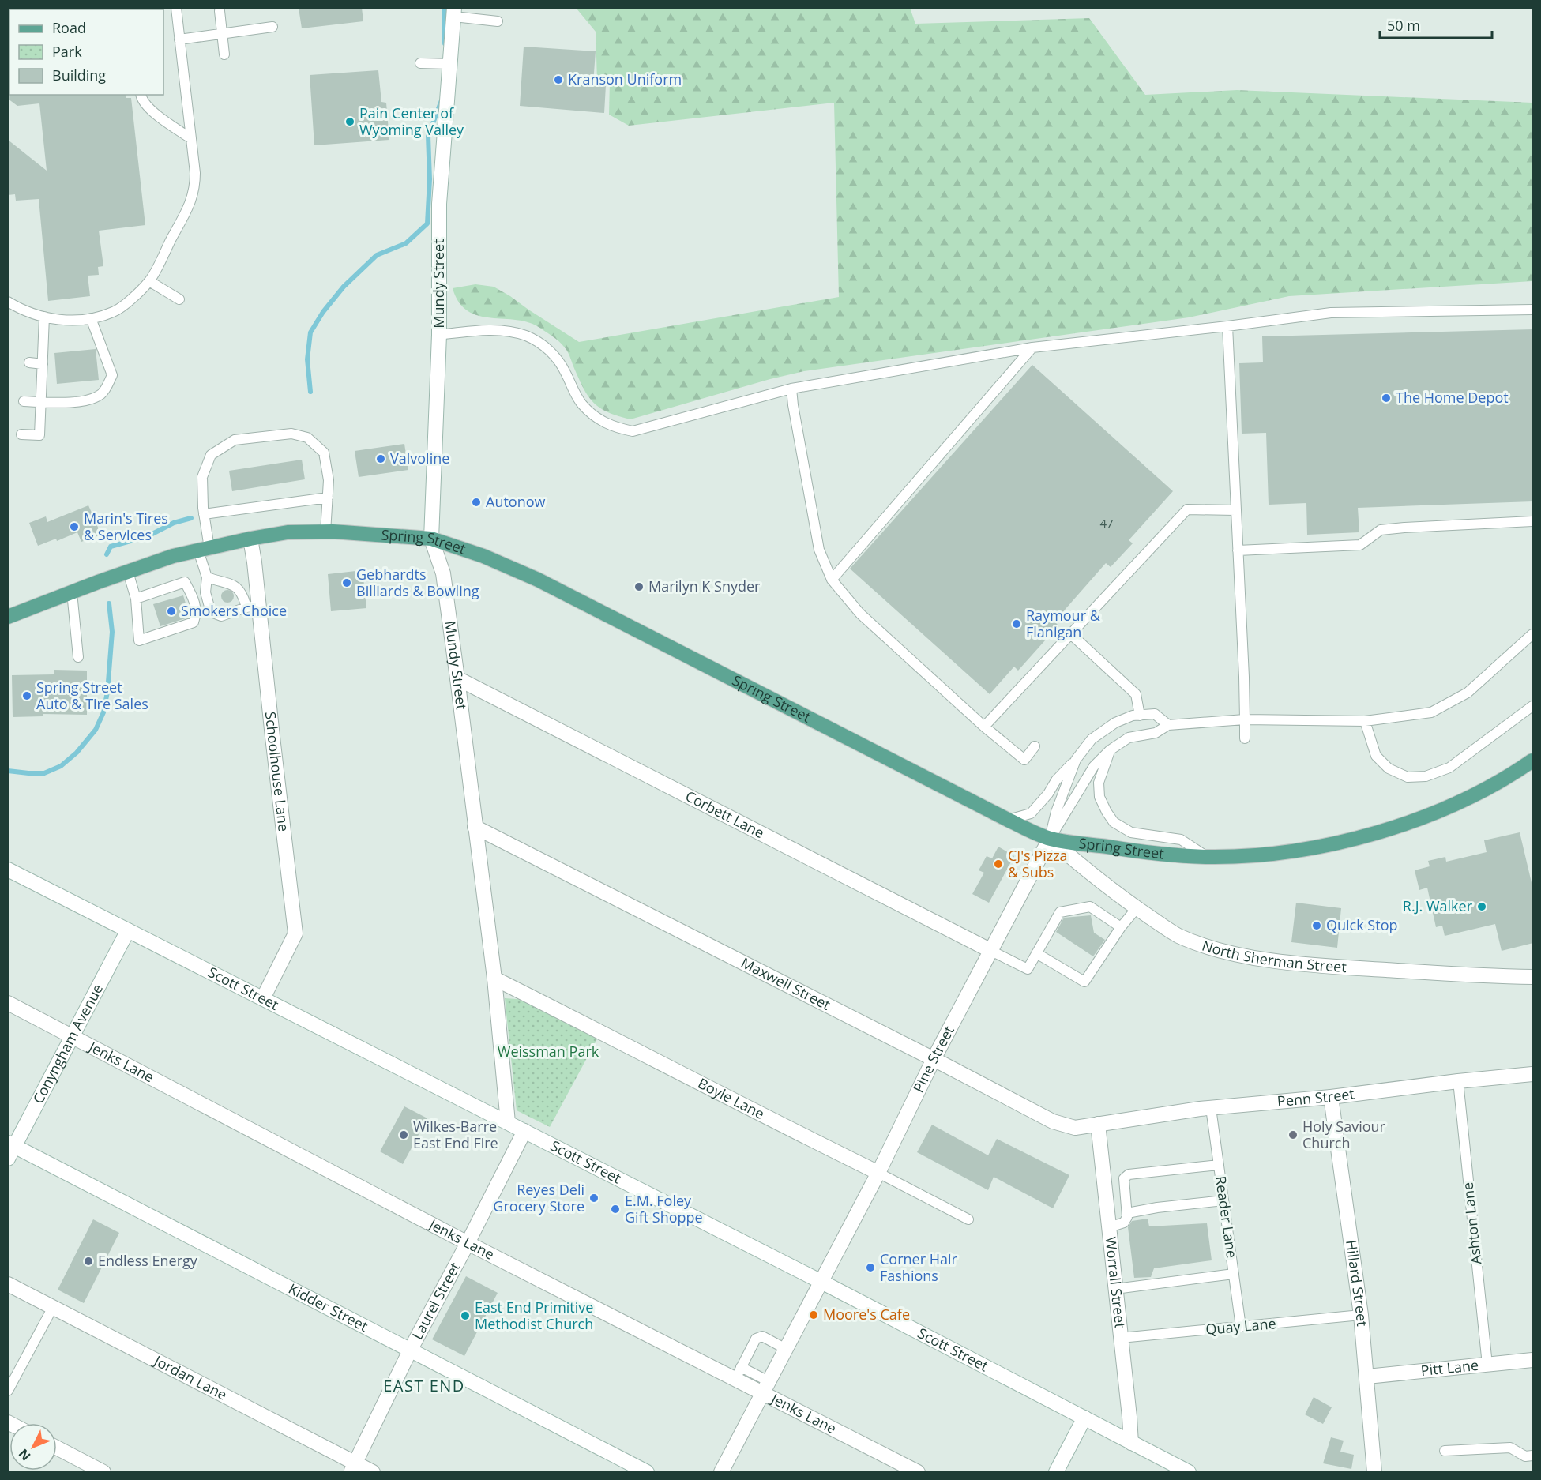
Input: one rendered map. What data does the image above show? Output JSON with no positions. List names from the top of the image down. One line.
{"streets":{"main road":["Spring Street"],"street":["Mundy Street","Schoolhouse Lane","Corbett Lane","North Sherman Street","Maxwell Street","Scott Street","Conyngham Avenue","Pine Street","Jenks Lane","Penn Street","Boyle Lane","Worrall Street","Hillard Street","Laurel Street","Kidder Street","Pitt Lane","Jordan Lane"],"lane":["Reader Lane","Ashton Lane","Quay Lane"]},"crossings":[["Mundy Street","Spring Street"],["Mundy Street","Corbett Lane"],["Mundy Street","Maxwell Street"],["Mundy Street","Scott Street"],["Mundy Street","Boyle Lane"],["Spring Street","Schoolhouse Lane"],["Spring Street","North Sherman Street"],["Spring Street","Pine Street"],["Schoolhouse Lane","Scott Street"],["Corbett Lane","Pine Street"],["North Sherman Street","Pine Street"],["Maxwell Street","Pine Street"],["Maxwell Street","Penn Street"],["Maxwell Street","Worrall Street"],["Scott Street","Conyngham Avenue"],["Scott Street","Pine Street"],["Scott Street","Worrall Street"],["Scott Street","Laurel Street"],["Conyngham Avenue","Jenks Lane"],["Conyngham Avenue","Kidder Street"],["Pine Street","Jenks Lane"],["Pine Street","Boyle Lane"],["Jenks Lane","Laurel Street"],["Penn Street","Reader Lane"],["Penn Street","Ashton Lane"],["Penn Street","Worrall Street"],["Penn Street","Hillard Street"],["Reader Lane","Quay Lane"],["Ashton Lane","Pitt Lane"],["Worrall Street","Quay Lane"],["Hillard Street","Quay Lane"],["Hillard Street","Pitt Lane"],["Laurel Street","Kidder Street"],["Laurel Street","Jordan Lane"]],"districts":["EAST END"],"parks":["Weissman Park"],"places":["Kranson Uniform","Pain Center of Wyoming Valley","The Home Depot","Valvoline","Autonow","Marin's Tires & Services","Gebhardts Billiards & Bowling","Marilyn K Snyder","Smokers Choice","Raymour & Flanigan","Spring Street Auto & Tire Sales","CJ's Pizza & Subs","R.J. Walker","Quick Stop","Wilkes-Barre East End Fire","Holy Saviour Church","Reyes Deli Grocery Store","E.M. Foley Gift Shoppe","Endless Energy","Corner Hair Fashions","Moore's Cafe","East End Primitive Methodist Church"],"house_numbers":["47"],"legend":["Road","Park","Building"],"scale_bar":"50 m","north":"bottom left"}
